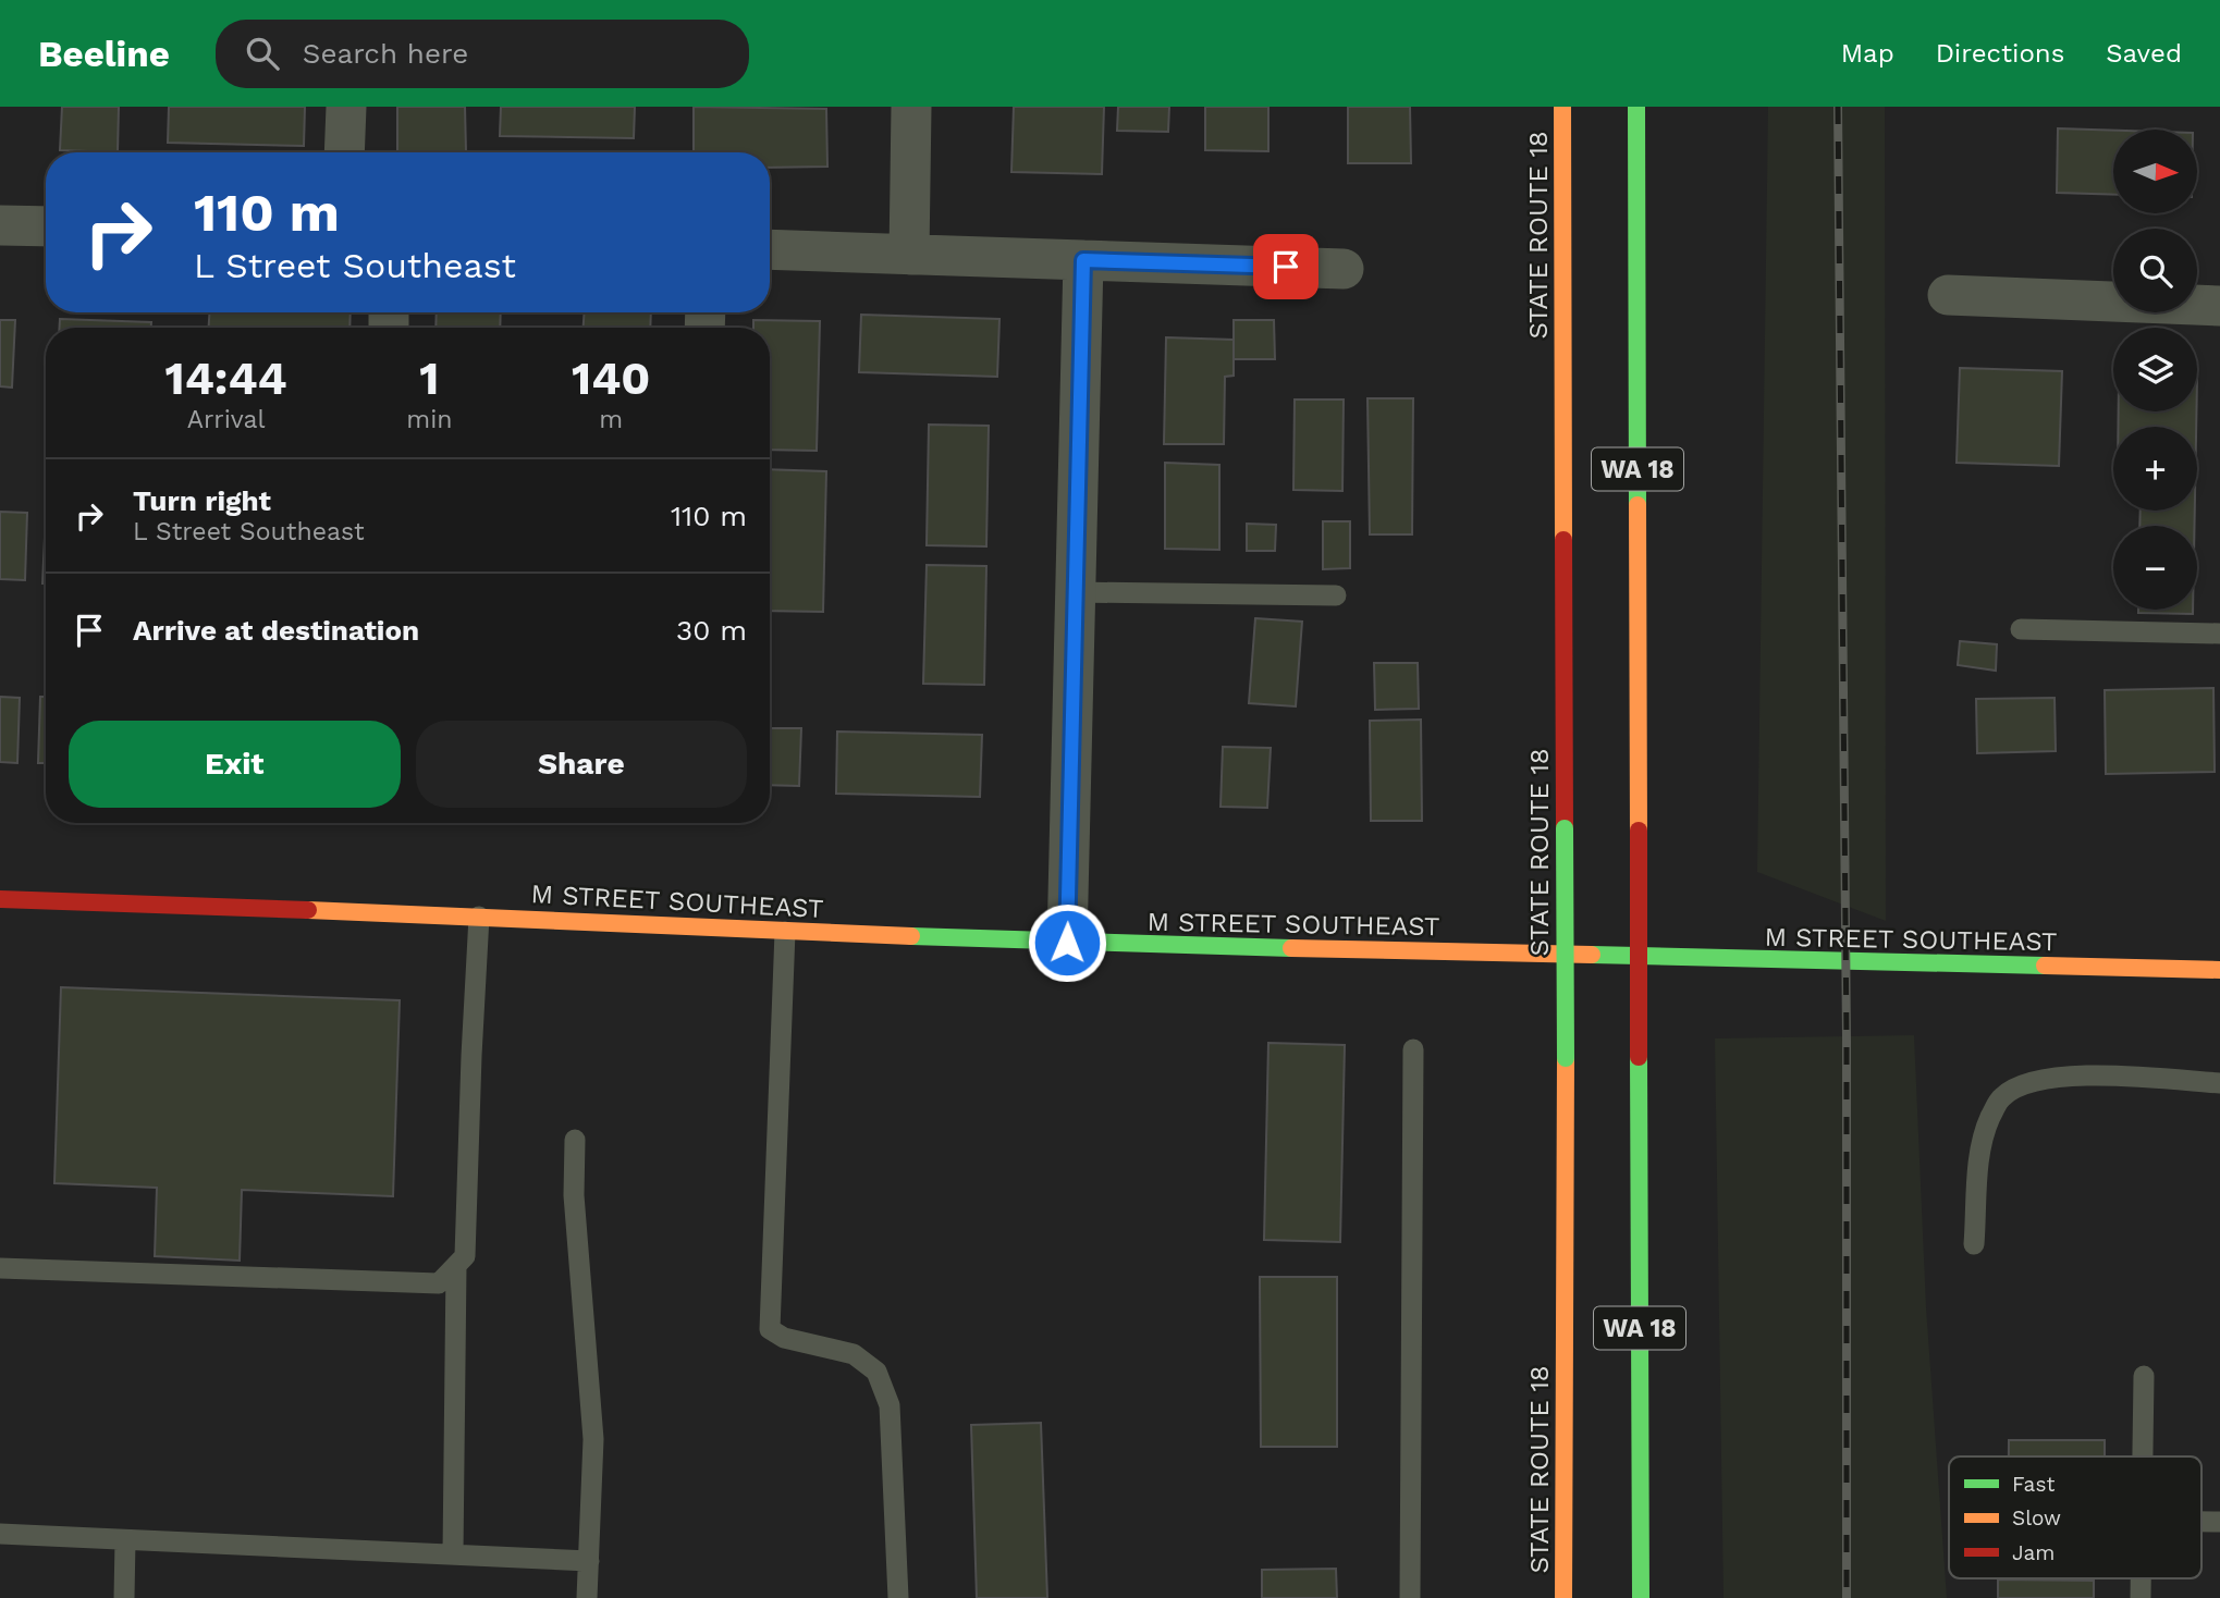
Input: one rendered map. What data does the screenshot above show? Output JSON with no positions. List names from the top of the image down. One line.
{"streets":{"main road":["STATE ROUTE 18","WA 18","M STREET SOUTHEAST"]},"legend":["Fast","Slow","Jam"],"north":"right","page":{"header":"Beeline","search":"Search here","nav":["Map","Directions","Saved"],"map_buttons":["+","−"],"turn":["110 m","L Street Southeast"],"eta":["14:44","Arrival","1","min","140","m"],"list":[{"name":"Turn right","note":"L Street Southeast","value":"110 m"},{"name":"Arrive at destination","value":"30 m"}],"buttons":["Exit","Share"]}}
